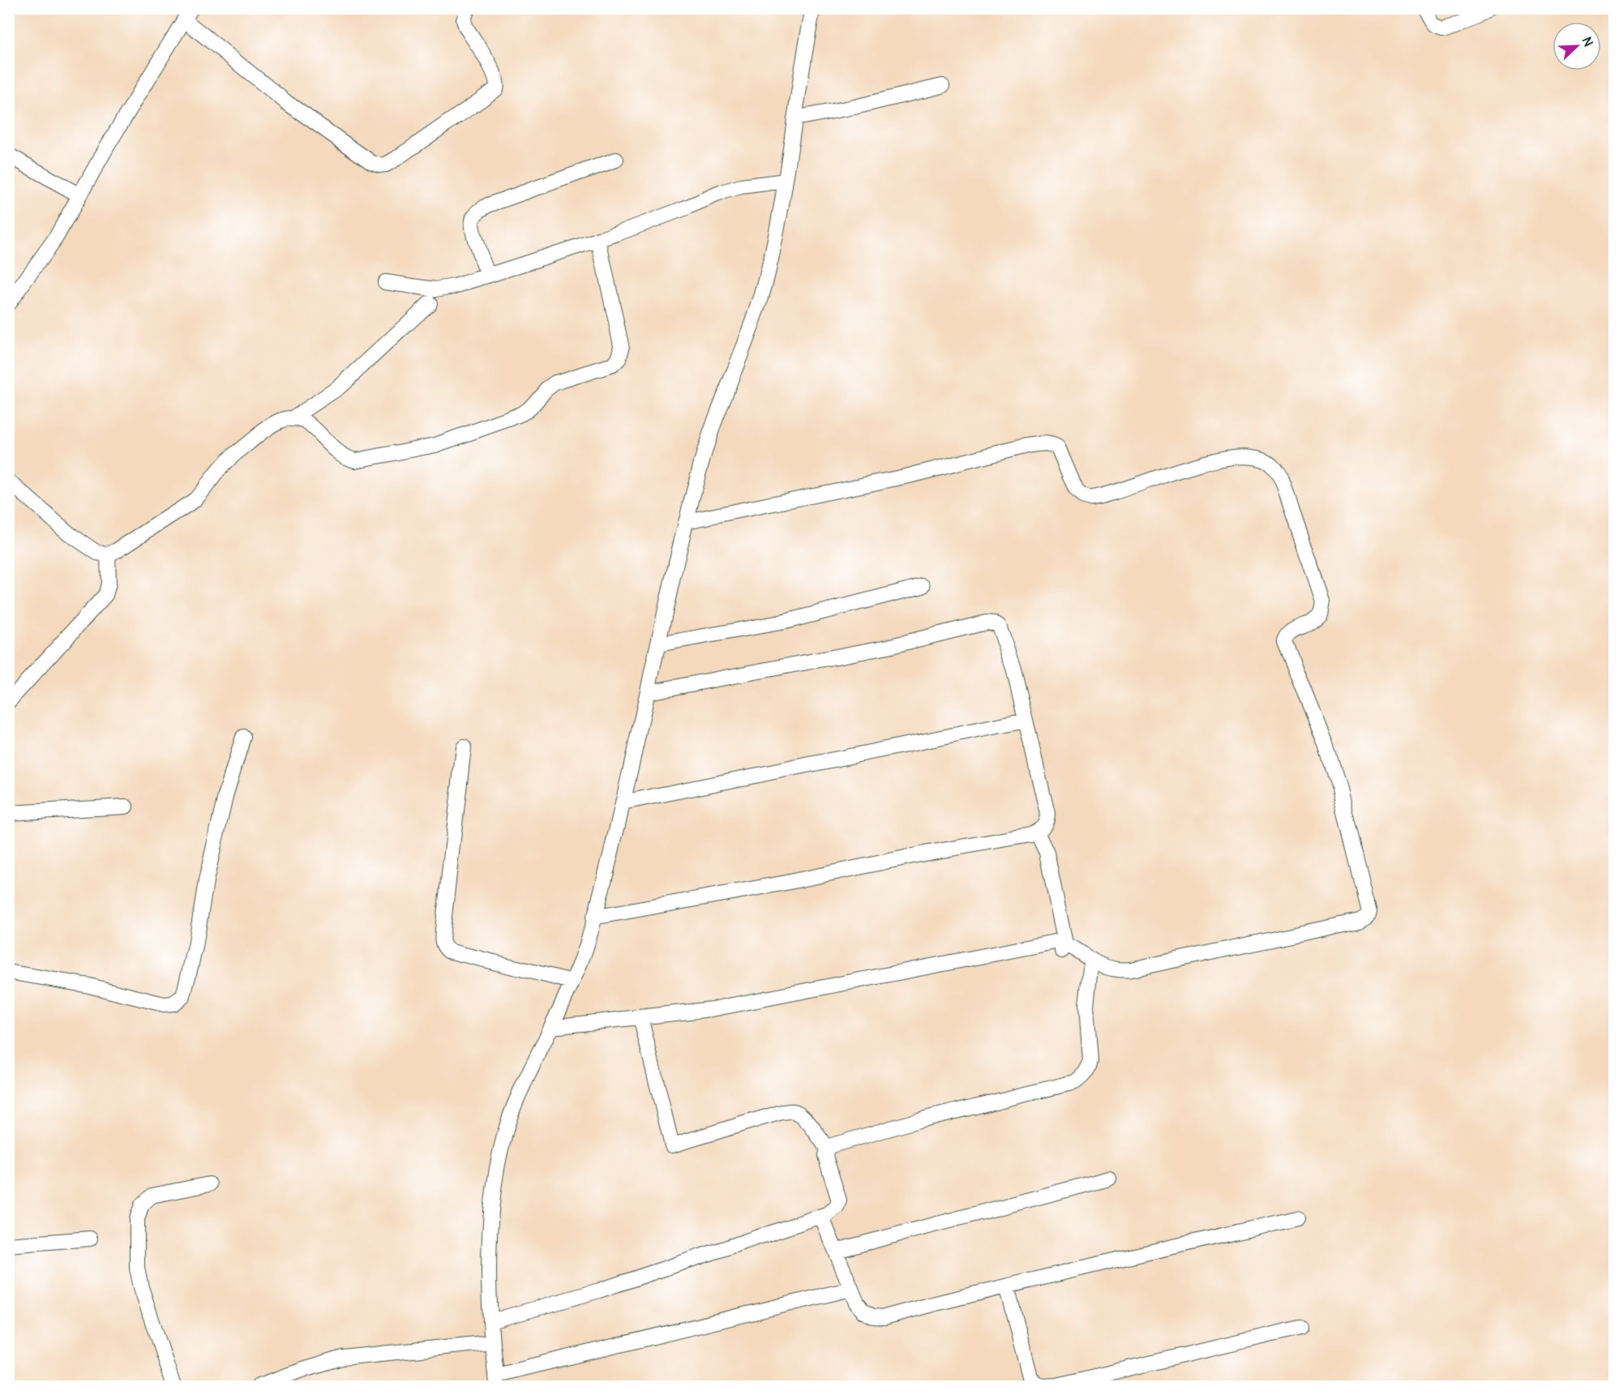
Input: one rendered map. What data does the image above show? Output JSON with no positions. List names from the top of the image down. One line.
{"north":"top right"}
